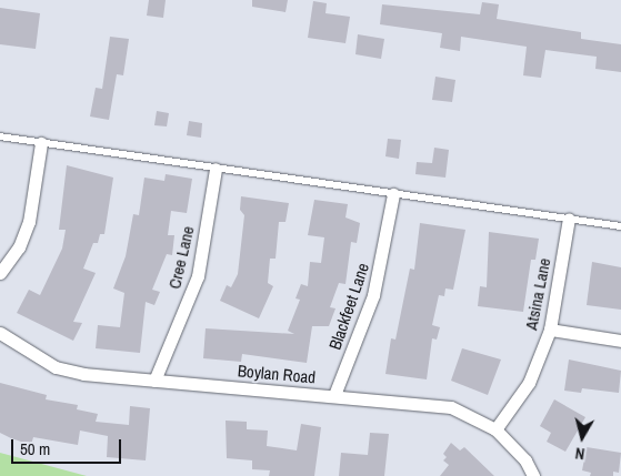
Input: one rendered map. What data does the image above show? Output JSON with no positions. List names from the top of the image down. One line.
{"streets":{"street":["Cree Lane","Atsina Lane","Blackfeet Lane","Boylan Road"]},"crossings":[["Cree Lane","Boylan Road"],["Atsina Lane","Boylan Road"],["Blackfeet Lane","Boylan Road"]],"scale_bar":"50 m","north":"bottom"}
